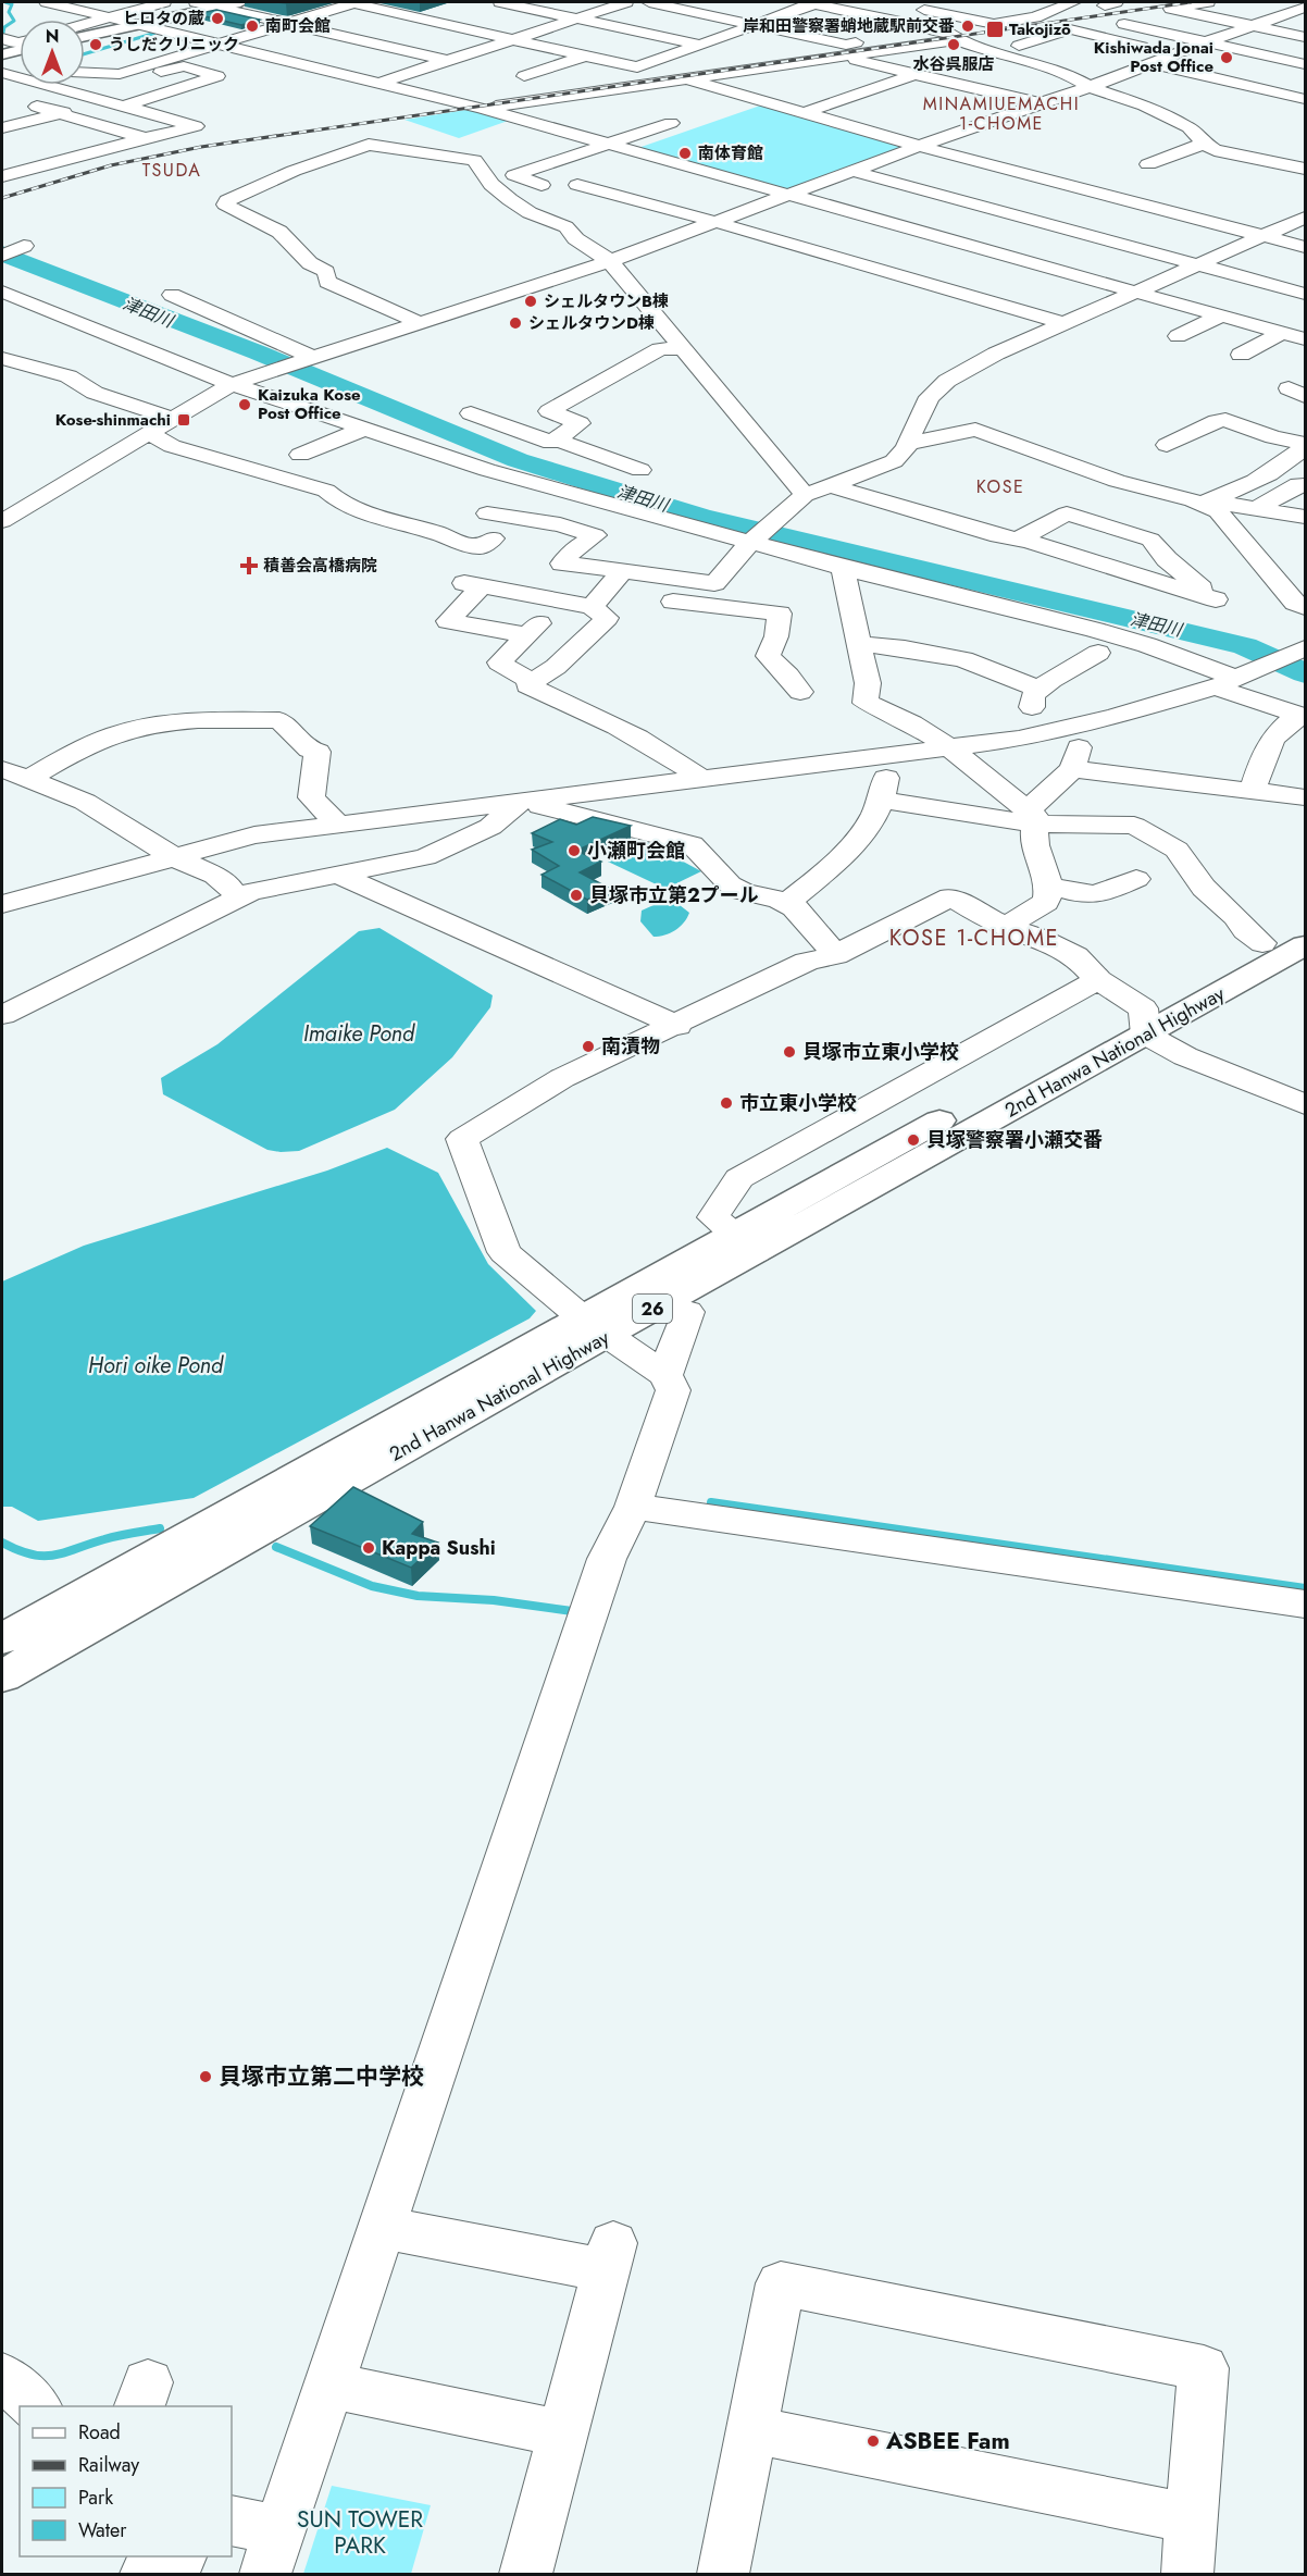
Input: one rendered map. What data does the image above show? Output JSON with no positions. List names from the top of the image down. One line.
{"streets":{"main road":["2nd Hanwa National Highway","26"]},"districts":["MINAMIUEMACHI 1-CHOME","TSUDA","KOSE","KOSE 1-CHOME"],"water":["津田川","Imaike Pond","Hori oike Pond"],"parks":["SUN TOWER PARK"],"places":{"other":["ヒロタの蔵","南町会館","岸和田警察署蛸地蔵駅前交番","うしだクリニック","水谷呉服店","Kishiwada Jonai Post Office","南体育館","シェルタウンB棟","シェルタウンD棟","Kaizuka Kose Post Office","小瀬町会館","貝塚市立第2プール","南漬物","貝塚市立東小学校","市立東小学校","貝塚警察署小瀬交番","Kappa Sushi","貝塚市立第二中学校","ASBEE Fam"],"transit":["Takojizō","Kose-shinmachi"],"health":["積善会高橋病院"]},"legend":["Road","Railway","Park","Water"],"north":"top"}
